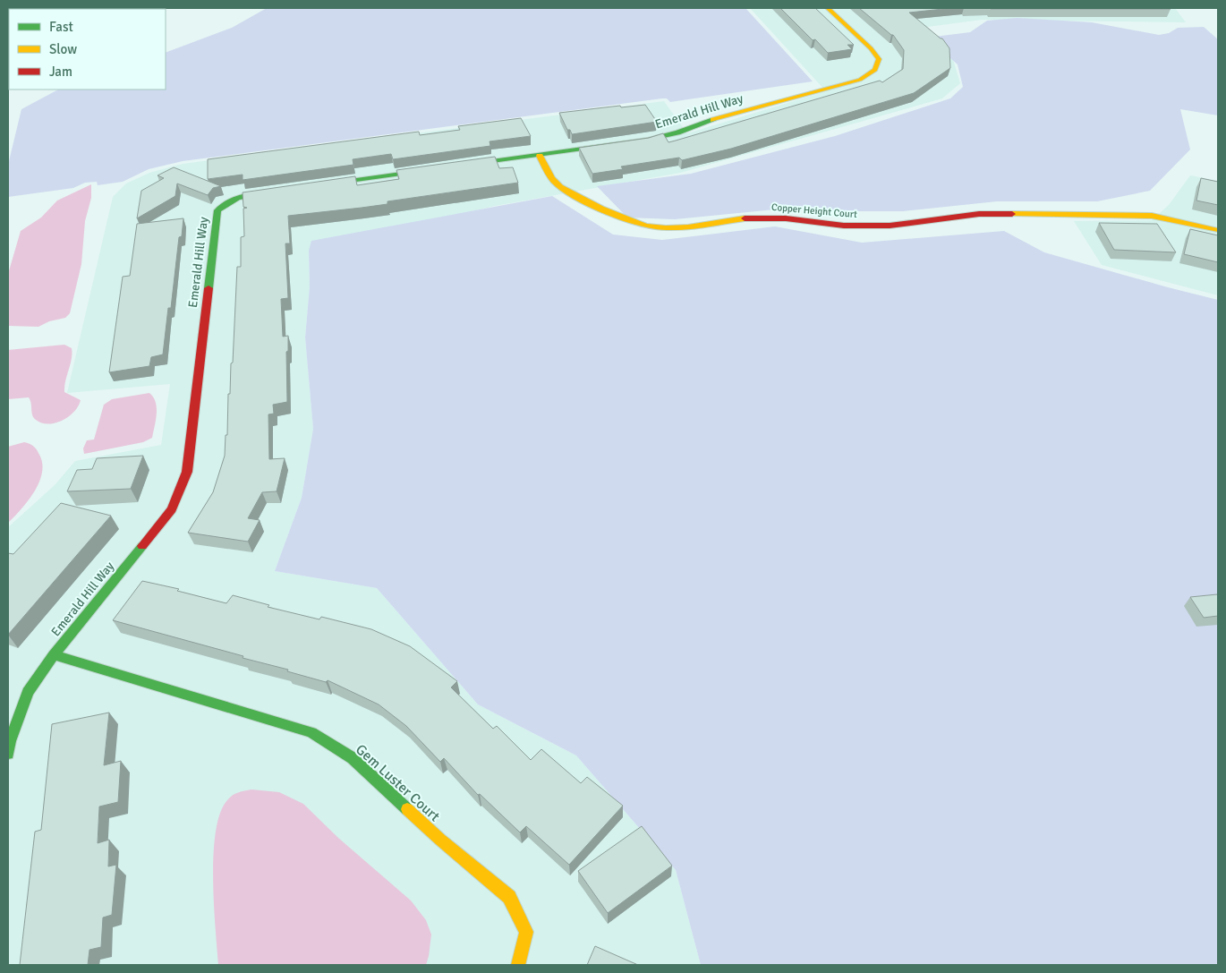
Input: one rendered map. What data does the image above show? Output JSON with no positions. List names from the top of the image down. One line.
{"streets":{"street":["Emerald Hill Way","Copper Height Court","Gem Luster Court"]},"crossings":[["Emerald Hill Way","Copper Height Court"],["Emerald Hill Way","Gem Luster Court"]],"legend":["Fast","Slow","Jam"]}
